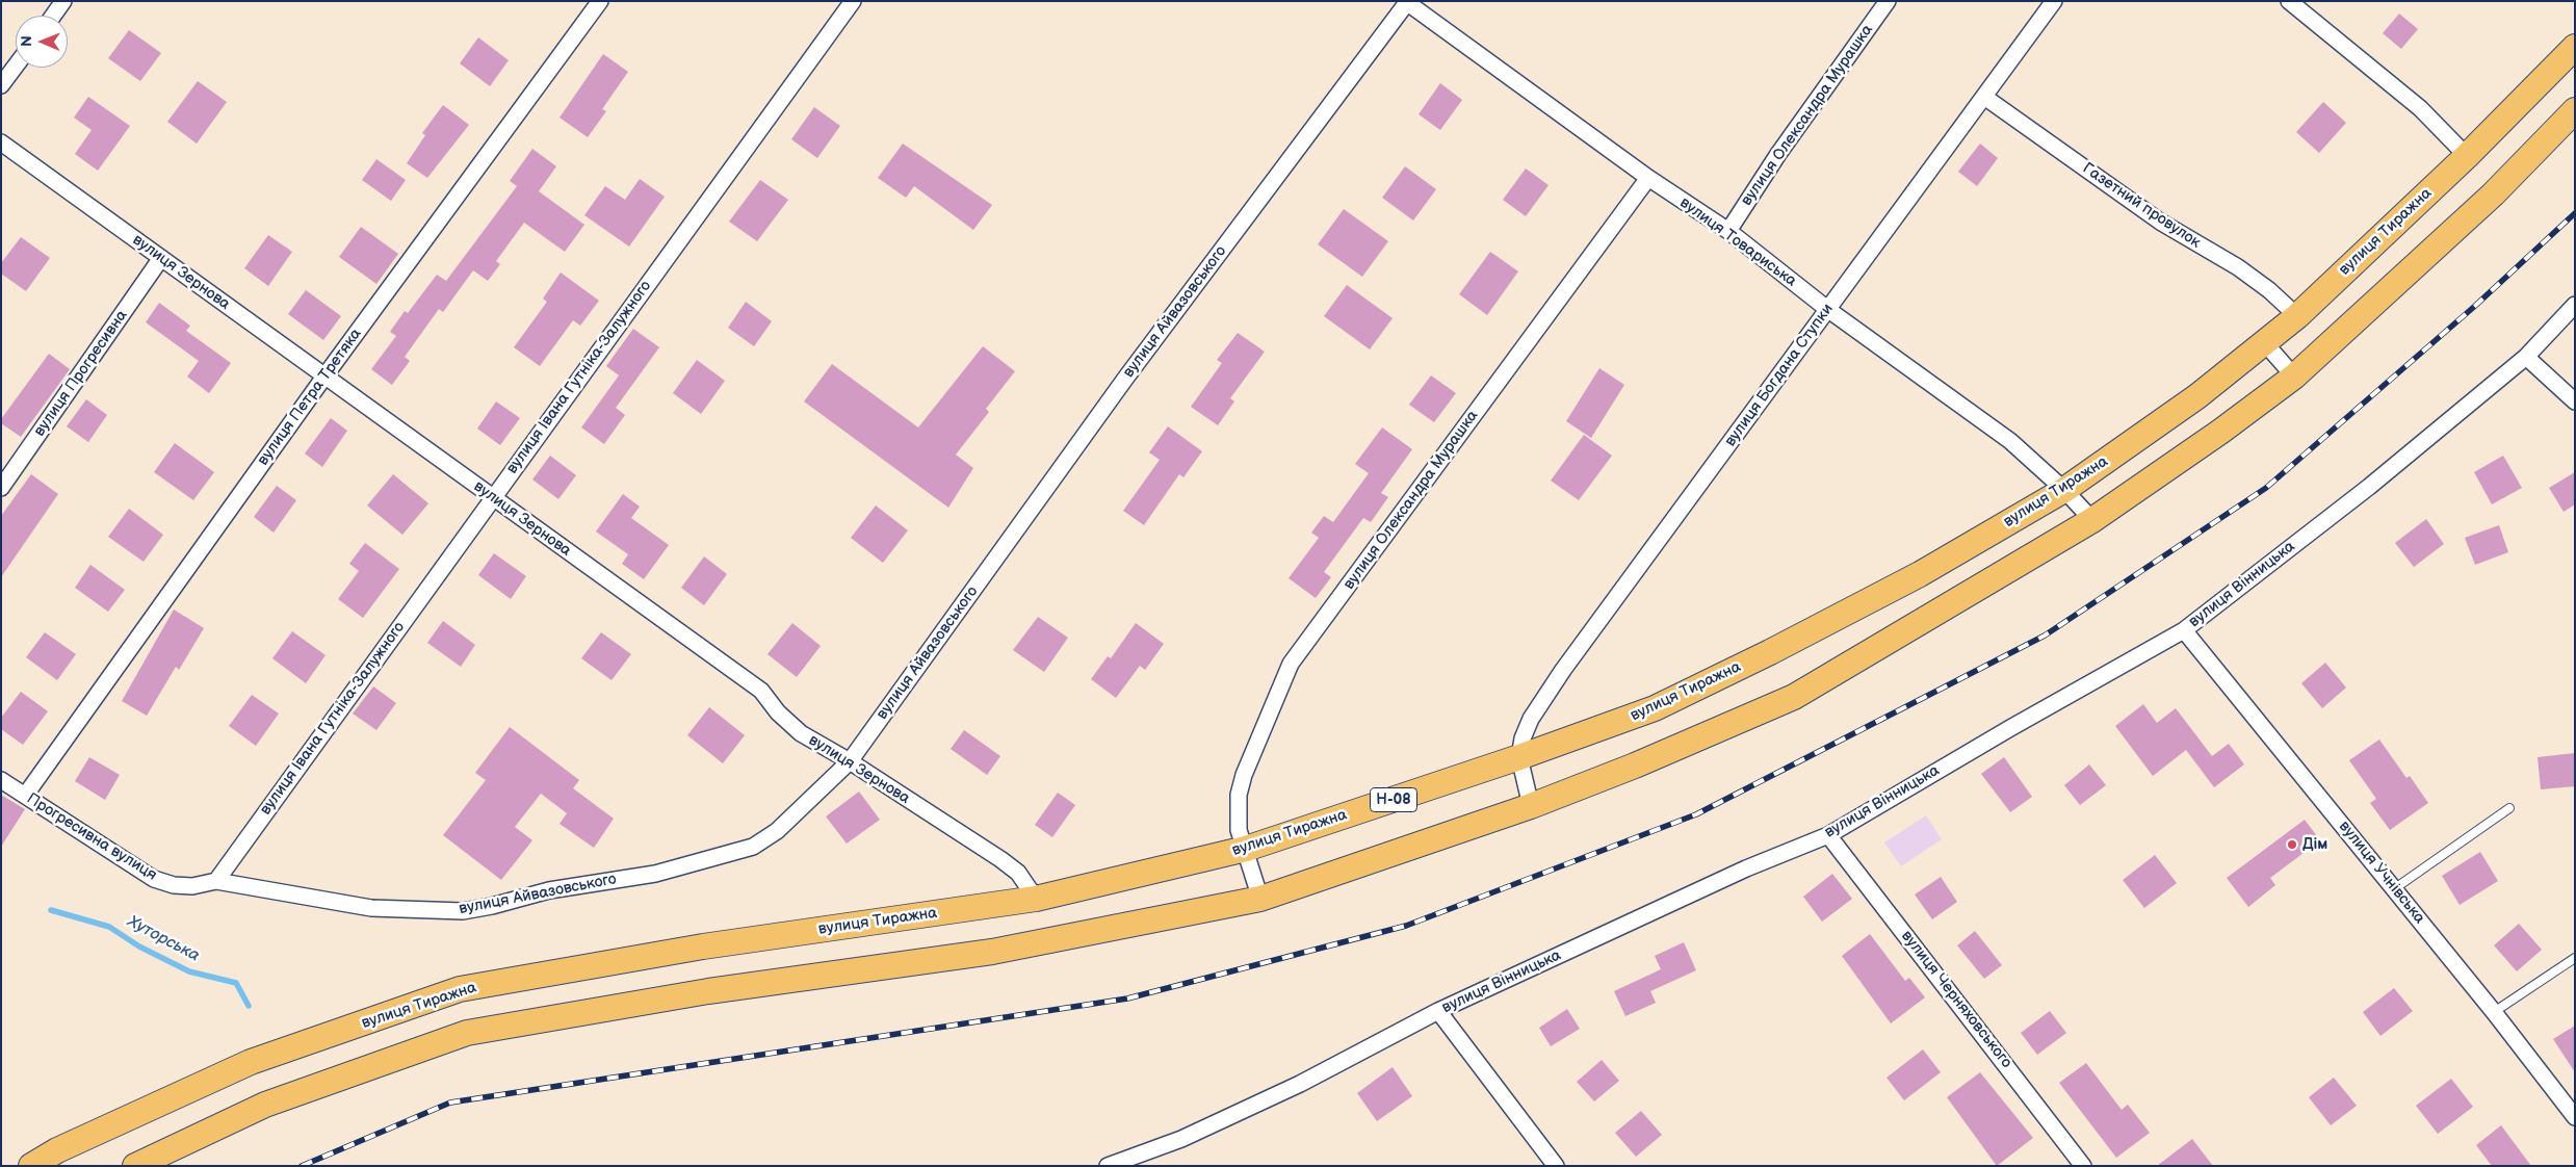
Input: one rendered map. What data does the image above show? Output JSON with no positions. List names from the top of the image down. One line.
{"streets":{"main road":["вулиця Тиражна","Н-08"],"street":["вулиця Олександра Мурашка","Газетний провулок","вулиця Товариська","вулиця Зернова","вулиця Айвазовського","вулиця Прогресивна","вулиця Богдана Ступки","вулиця Івана Гутніка-Залужного","вулиця Петра Третяка","вулиця Вінницька","Прогресивна вулиця","вулиця Учнівська","вулиця Черняховського"]},"crossings":[["вулиця Олександра Мурашка","вулиця Тиражна"],["вулиця Олександра Мурашка","вулиця Товариська"],["Газетний провулок","вулиця Тиражна"],["Газетний провулок","вулиця Богдана Ступки"],["вулиця Тиражна","вулиця Товариська"],["вулиця Тиражна","вулиця Зернова"],["вулиця Тиражна","вулиця Богдана Ступки"],["вулиця Товариська","вулиця Айвазовського"],["вулиця Товариська","вулиця Богдана Ступки"],["вулиця Зернова","вулиця Айвазовського"],["вулиця Зернова","вулиця Прогресивна"],["вулиця Зернова","вулиця Івана Гутніка-Залужного"],["вулиця Зернова","вулиця Петра Третяка"],["вулиця Айвазовського","вулиця Івана Гутніка-Залужного"],["вулиця Айвазовського","Прогресивна вулиця"],["вулиця Івана Гутніка-Залужного","Прогресивна вулиця"],["вулиця Петра Третяка","Прогресивна вулиця"],["вулиця Вінницька","вулиця Учнівська"],["вулиця Вінницька","вулиця Черняховського"]],"water":["Хуторська"],"places":["Дім"],"north":"left"}
